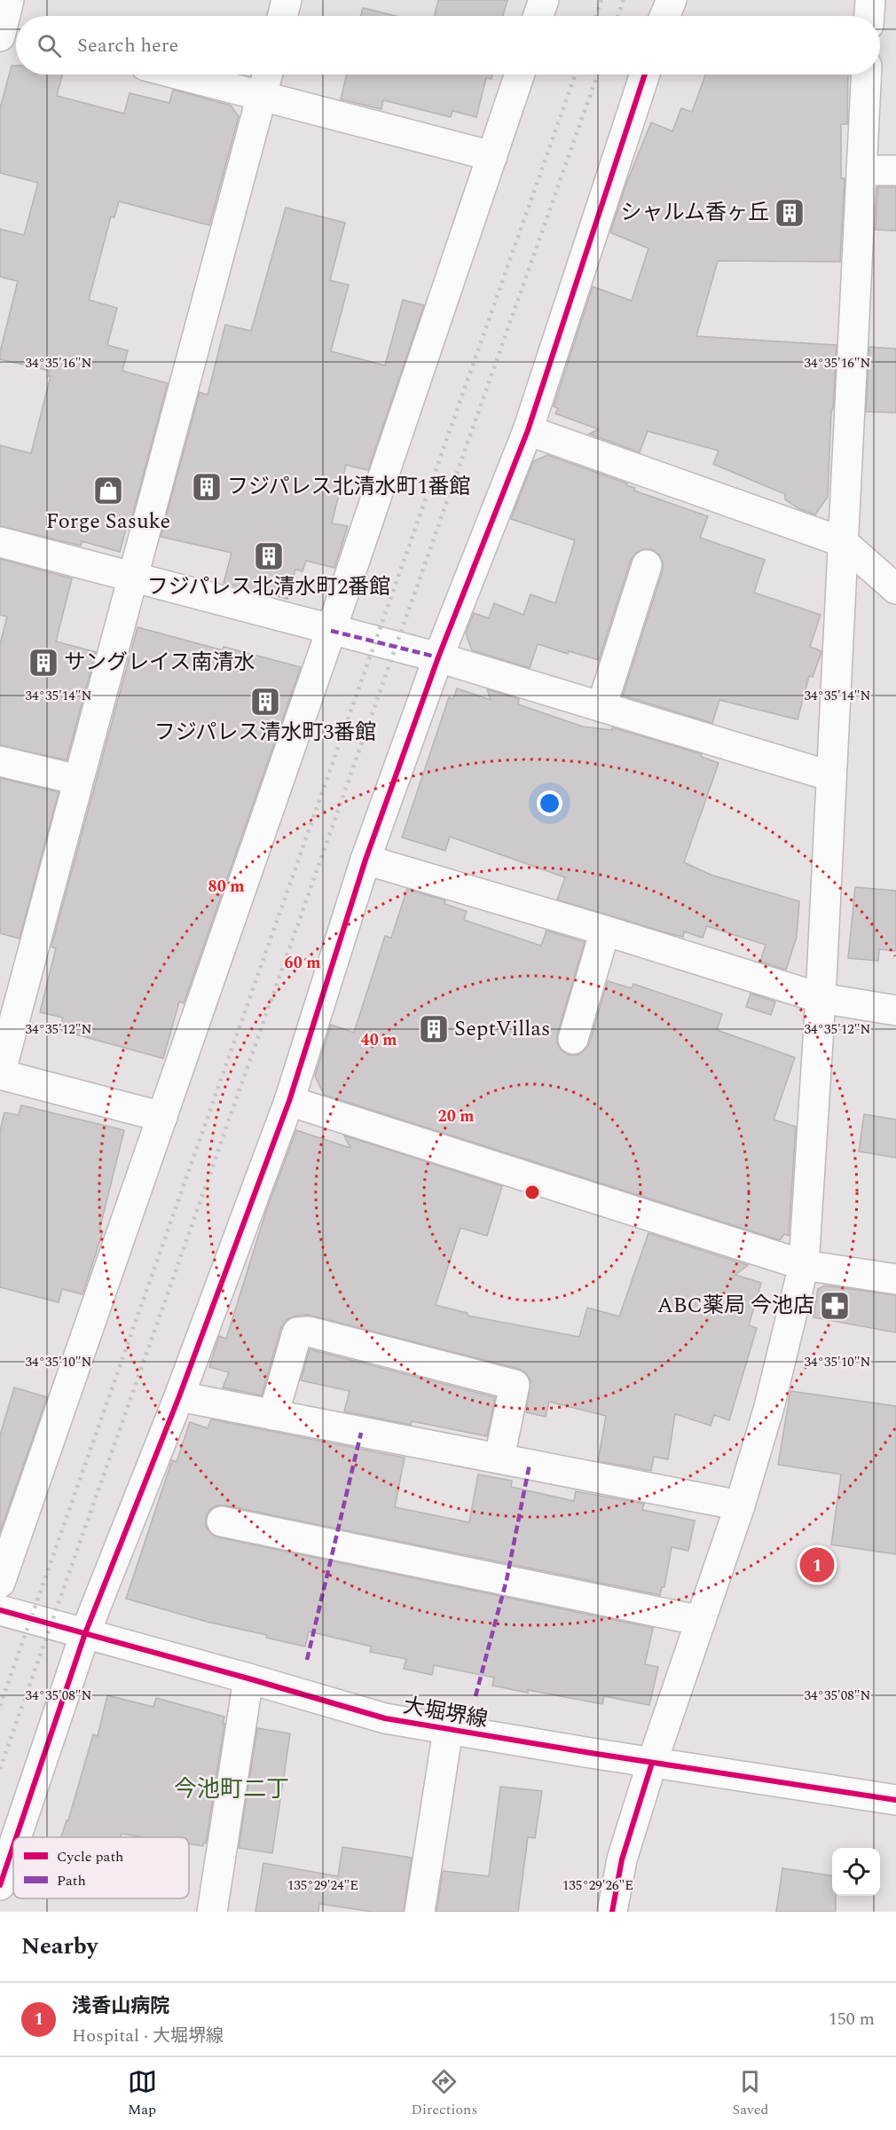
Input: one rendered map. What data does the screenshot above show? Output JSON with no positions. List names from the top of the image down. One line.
{"streets":{"street":["大堀堺線"]},"districts":["今池町二丁"],"places":{"building":["シャルム香ヶ丘","フジパレス北清水町1番館","フジパレス北清水町2番館","サングレイス南清水","フジパレス清水町3番館","SeptVillas"],"shop":["Forge Sasuke"],"pharmacy":["ABC薬局 今池店"]},"legend":["Cycle path","Path"],"page":{"search":"Search here","pins":"1","heading":"Nearby","list":[{"mark":"1","name":"浅香山病院","note":"Hospital · 大堀堺線","value":"150 m"}],"nav":["Map","Directions","Saved"]},"coordinates":["34°35'16\"N","34°35'14\"N","34°35'12\"N","34°35'10\"N","34°35'08\"N","135°29'24\"E","135°29'26\"E"],"rings":["80 m","60 m","40 m","20 m"]}
